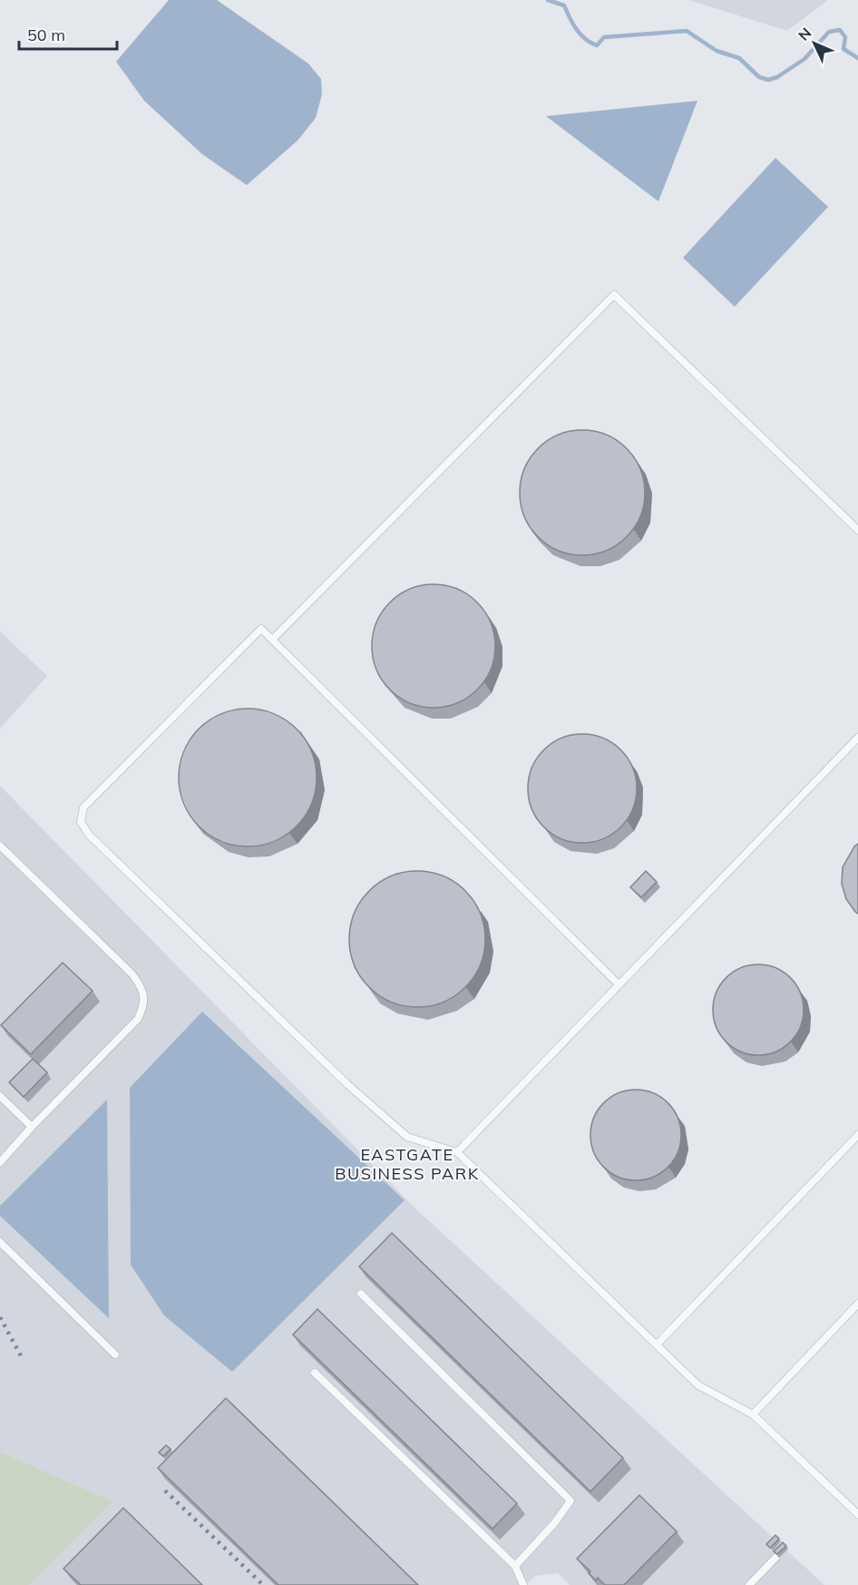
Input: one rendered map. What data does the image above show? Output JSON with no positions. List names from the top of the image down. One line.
{"districts":["EASTGATE BUSINESS PARK"],"scale_bar":"50 m","north":"top left"}
